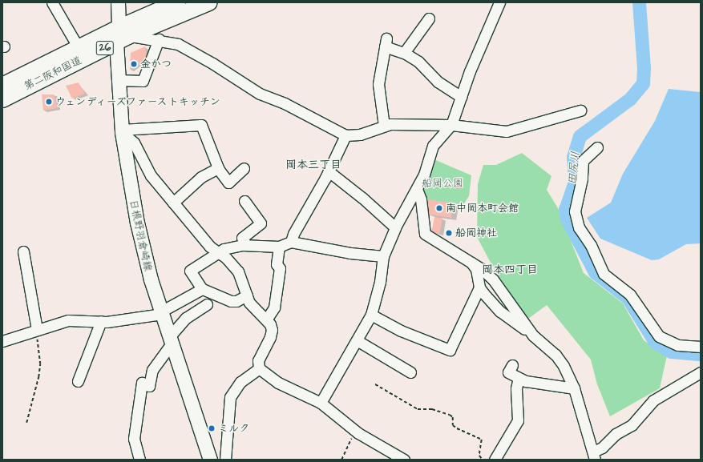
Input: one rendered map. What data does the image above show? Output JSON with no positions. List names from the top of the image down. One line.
{"streets":{"highway":["26","第二阪和国道"],"main road":["日根野羽倉崎線"]},"crossings":[["第二阪和国道","日根野羽倉崎線"]],"districts":["岡本三丁目","岡本四丁目"],"water":["田尻川"],"parks":["船岡公園"],"places":["金かつ","ウェンディーズファーストキッチン","南中岡本町会館","船岡神社","ミルク"]}
